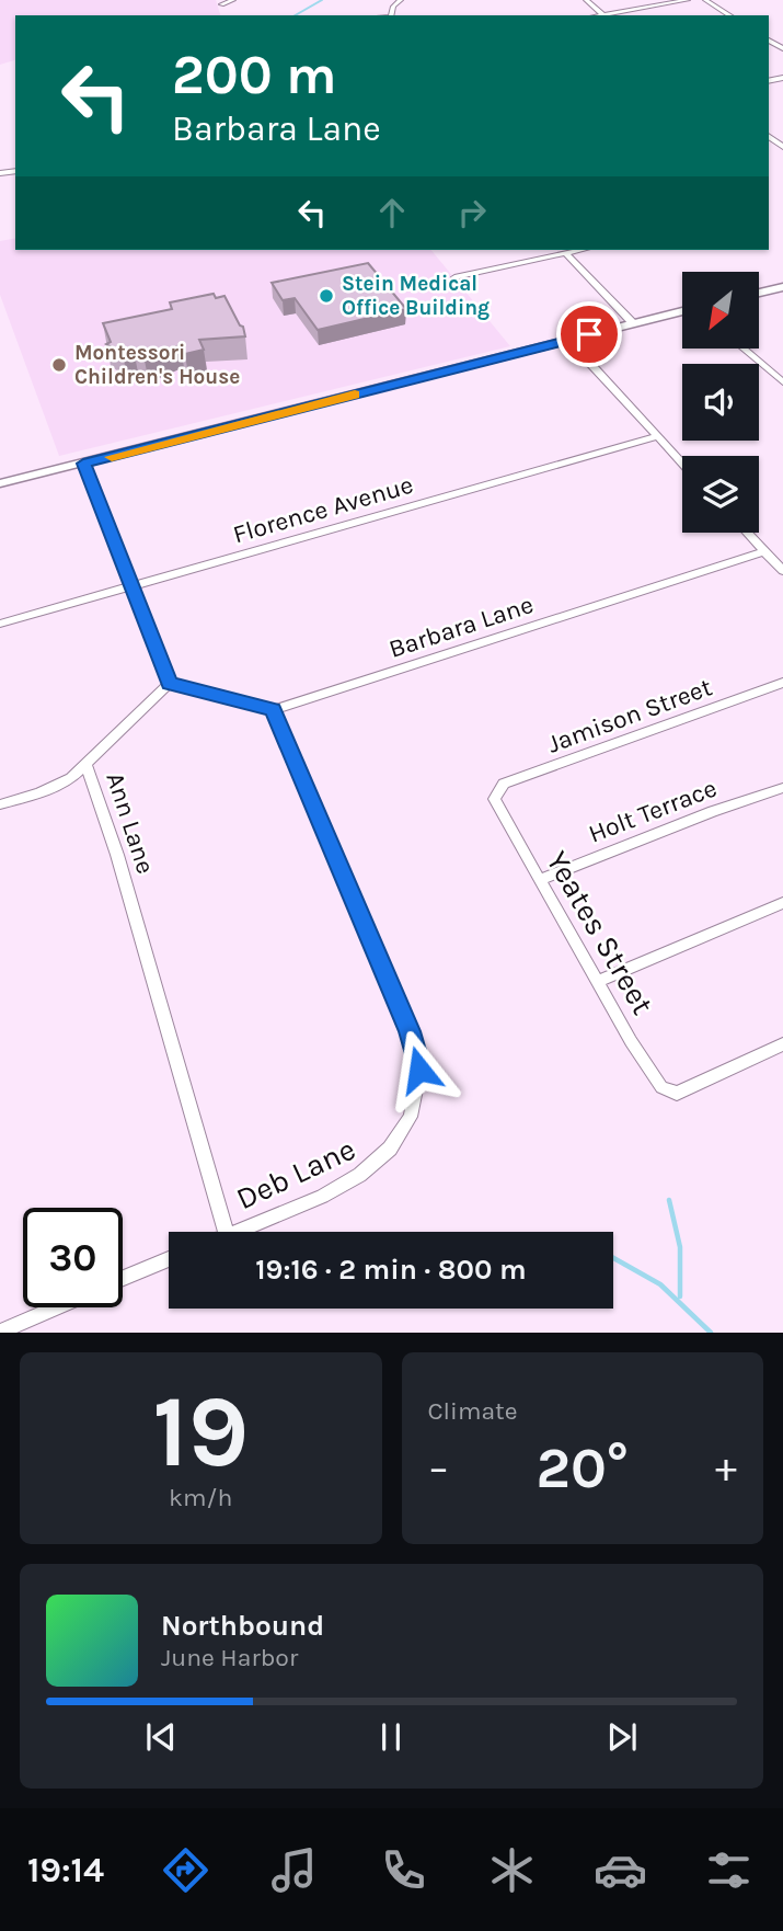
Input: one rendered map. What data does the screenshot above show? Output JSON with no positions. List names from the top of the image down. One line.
{"streets":{"street":["Florence Avenue","Barbara Lane","Jamison Street","Holt Terrace","Ann Lane","Yeates Street","Deb Lane"]},"crossings":[["Barbara Lane","Deb Lane"],["Jamison Street","Yeates Street"],["Holt Terrace","Yeates Street"]],"places":["Stein Medical Office Building","Montessori Children's House"],"north":"bottom left","page":{"turn":["200 m","Barbara Lane"],"limit":"30","trip":"19:16 · 2 min · 800 m","tile":[["19","km/h"],"Climate"],"heat":["−","20°","+"],"song":["Northbound","June Harbor"],"tabs":"19:14"}}
